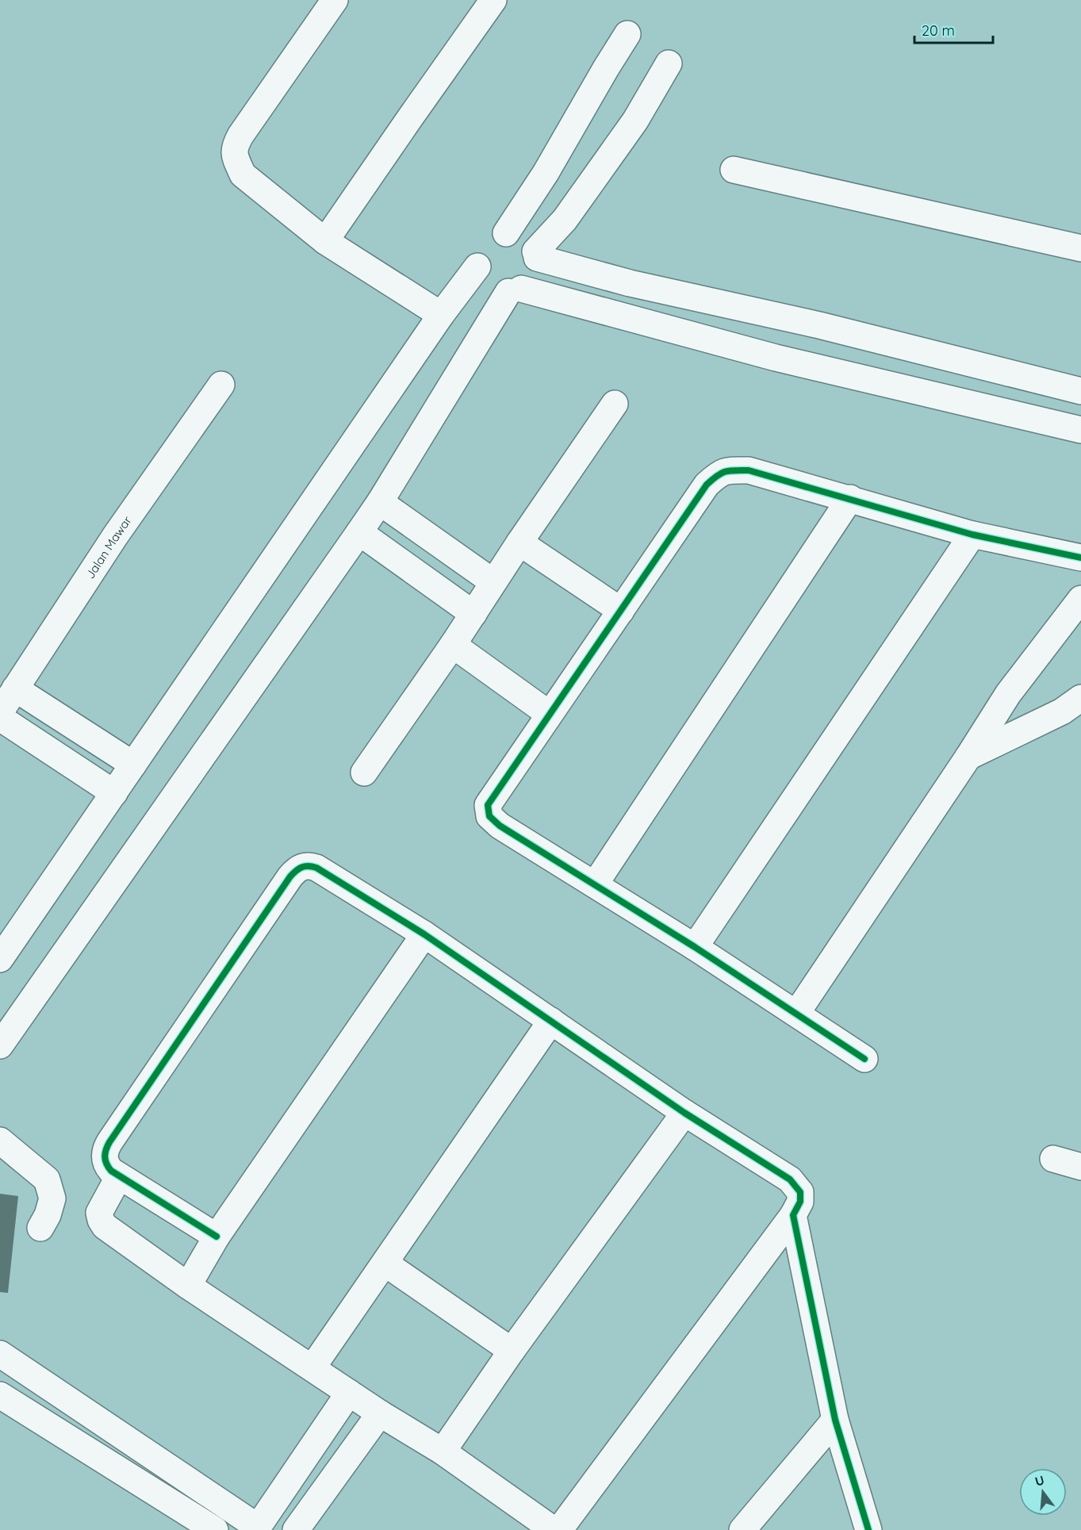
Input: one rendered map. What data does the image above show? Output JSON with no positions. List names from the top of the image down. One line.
{"streets":{"street":["Jalan Mawar"]},"scale_bar":"20 m","north":"top"}
